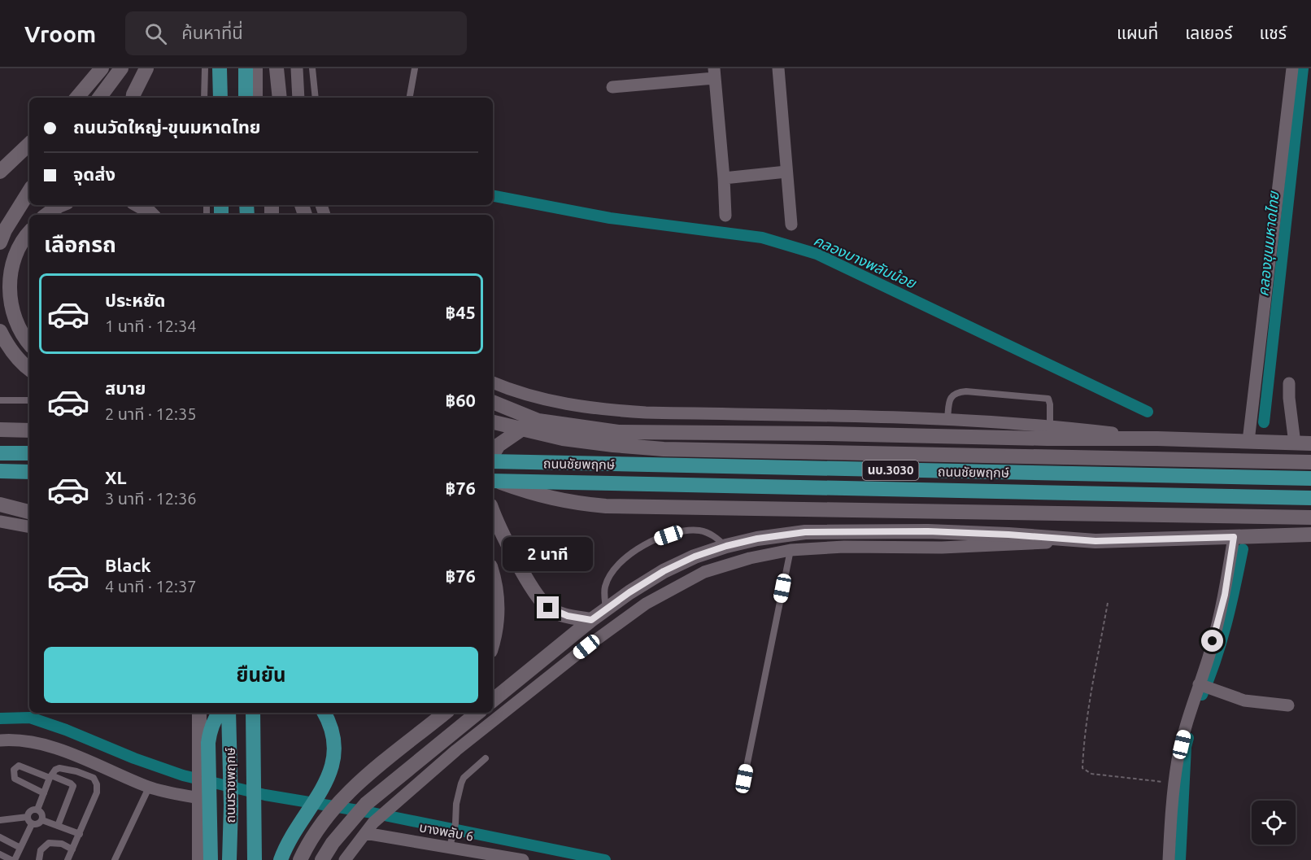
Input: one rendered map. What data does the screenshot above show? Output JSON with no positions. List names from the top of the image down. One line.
{"streets":{"main road":["ถนนชัยพฤกษ์","นบ.3030","ถนนราชพฤกษ์"],"street":["บางพลับ 6"]},"water":["คลองขุนมหาดไทย","คลองบางพลับน้อย"],"page":{"header":"Vroom","search":"ค้นหาที่นี่","nav":["แผนที่","เลเยอร์","แชร์"],"banner":["ถนนวัดใหญ่-ขุนมหาดไทย","จุดส่ง"],"heading":"เลือกรถ","list":[{"name":"ประหยัด","note":"1 นาที · 12:34","value":"฿45"},{"name":"สบาย","note":"2 นาที · 12:35","value":"฿60"},{"name":"XL","note":"3 นาที · 12:36","value":"฿76"},{"name":"Black","note":"4 นาที · 12:37","value":"฿76"}],"bubble":"2 นาที","buttons":"ยืนยัน"}}
